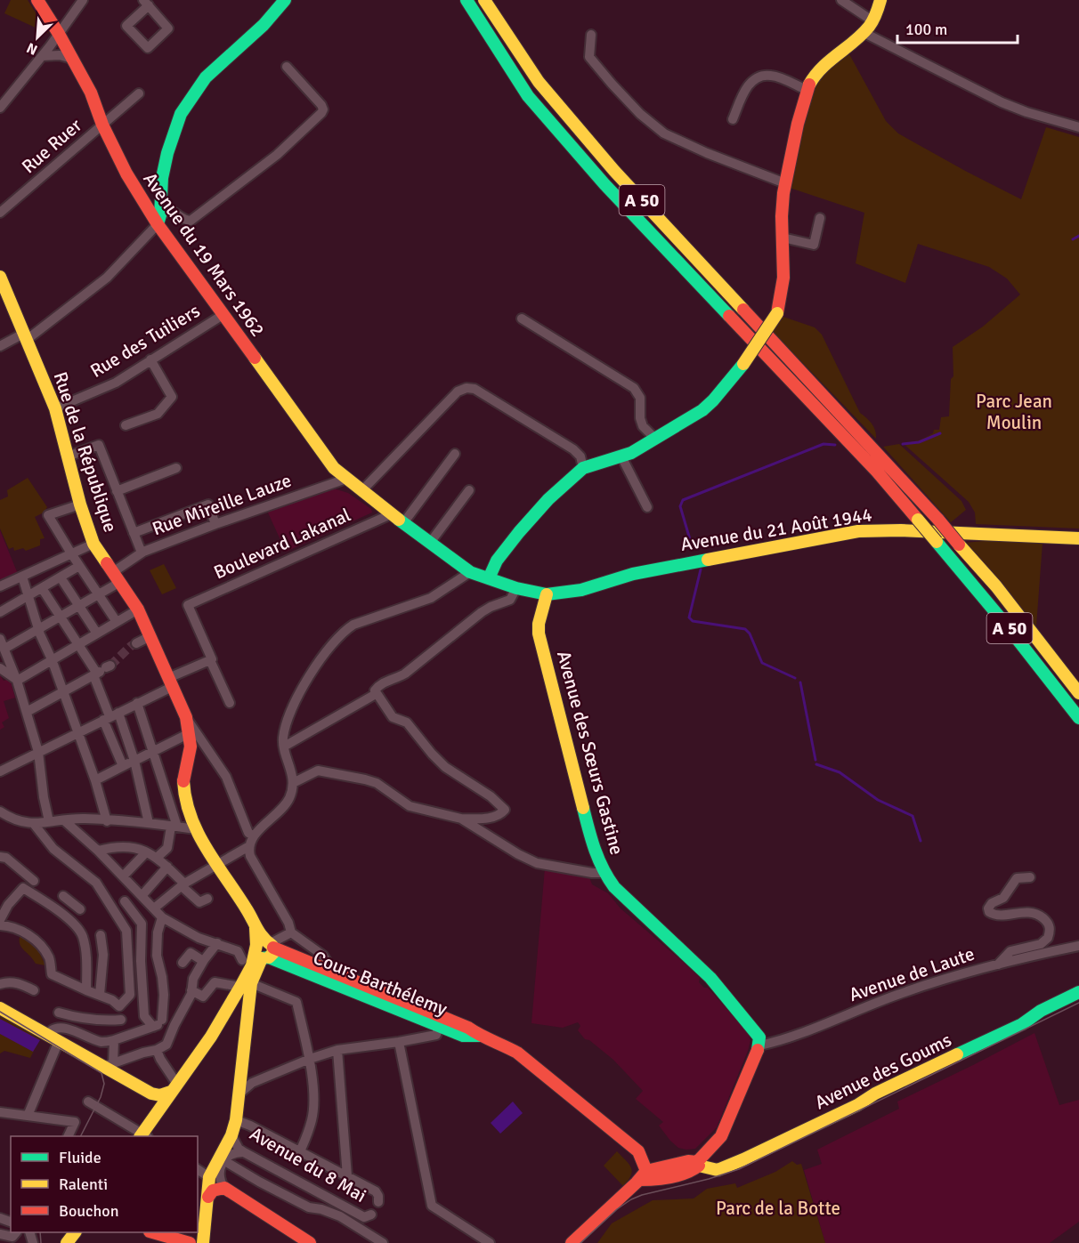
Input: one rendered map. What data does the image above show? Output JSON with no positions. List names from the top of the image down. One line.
{"streets":{"main road":["A 50","Avenue du 19 Mars 1962","Rue de la République","Avenue du 21 Août 1944","Avenue des Sœurs Gastine","Cours Barthélemy","Avenue des Goums"],"street":["Rue Ruer","Rue des Tuiliers","Rue Mireille Lauze","Boulevard Lakanal","Avenue de Laute","Avenue du 8 Mai"]},"crossings":[["Rue Ruer","Avenue du 19 Mars 1962"],["Avenue du 19 Mars 1962","Rue des Tuiliers"],["Avenue du 19 Mars 1962","Rue Mireille Lauze"],["Avenue du 19 Mars 1962","Avenue du 21 Août 1944"],["Avenue du 19 Mars 1962","Boulevard Lakanal"],["Rue des Tuiliers","Rue de la République"],["Rue de la République","Rue Mireille Lauze"],["Rue de la République","Cours Barthélemy"],["Avenue du 21 Août 1944","Avenue des Sœurs Gastine"],["Avenue des Sœurs Gastine","Avenue de Laute"]],"parks":["Parc Jean Moulin","Parc de la Botte"],"legend":["Fluide","Ralenti","Bouchon"],"scale_bar":"100 m","north":"bottom left"}
